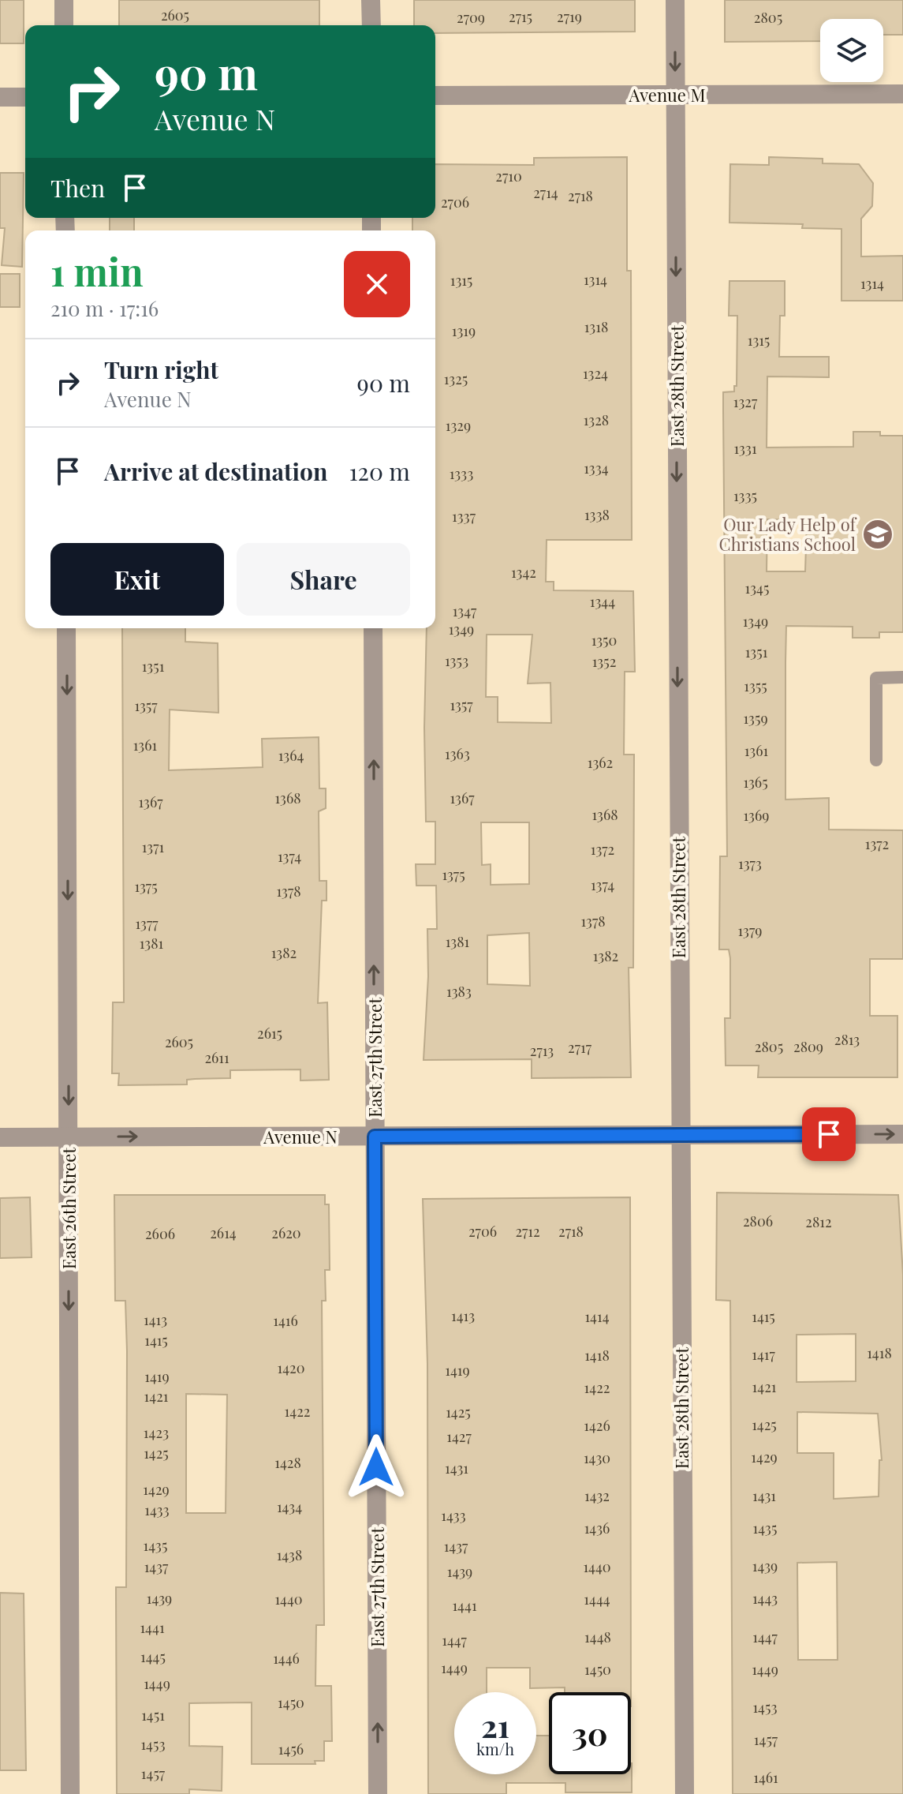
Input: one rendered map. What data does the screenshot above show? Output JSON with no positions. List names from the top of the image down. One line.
{"streets":{"street":["Avenue M","East 28th Street","East 27th Street","Avenue N","East 26th Street"]},"crossings":[["Avenue M","East 28th Street"],["East 28th Street","Avenue N"],["East 27th Street","Avenue N"],["Avenue N","East 26th Street"]],"one_way":["East 28th Street","East 27th Street","Avenue N","East 26th Street"],"places":{"school or university":["Our Lady Help of Christians School"]},"house_numbers":["2605","2715","2719","2709","2805","2710","2714","2718","2706","1314","1315","1314","1318","1319","1315","1324","1325","1327","1328","1329","1331","1334","1333","1335","1338","1337","1342","1345","1344","1347","1349","1349","1350","1351","1353","1352","1351","1355","1357","1357","1359","1361","1361","1363","1364","1362","1365","1368","1367","1367","1368","1369","1372","1371","1372","1374","1373","1375","1374","1375","1378","1378","1377","1379","1381","1381","1382","1382","1383","2615","2813","2605","2805","2809","2717","2713","2611","2806","2812","2706","2712","2718","2614","2620","2606","1413","1414","1415","1413","1416","1415","1418","1417","1418","1420","1419","1419","1421","1422","1421","1422","1425","1425","1426","1423","1427","1425","1429","1430","1428","1431","1429","1432","1431","1434","1433","1433","1436","1435","1435","1437","1438","1439","1437","1440","1439","1439","1443","1440","1444","1441","1441","1448","1447","1447","1445","1446","1449","1450","1449","1449","1450","1453","1451","1457","1453","1456","1457","1461"],"page":{"turn":["90 m","Avenue N"],"then":"Then","heading":["1 min","210 m · 17:16"],"list":[{"name":"Turn right","note":"Avenue N","value":"90 m"},{"name":"Arrive at destination","value":"120 m"}],"buttons":["Exit","Share"],"speed":"21 km/h","limit":"30"}}
